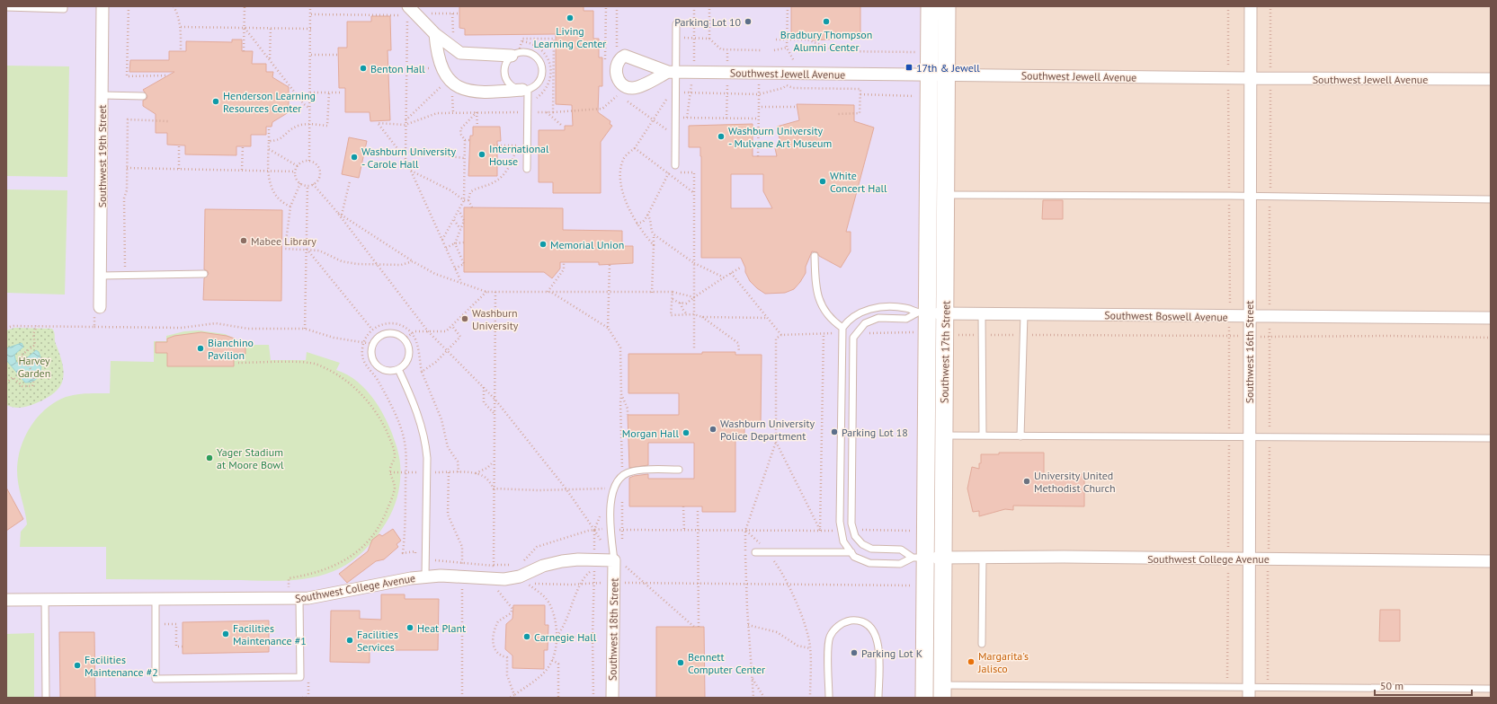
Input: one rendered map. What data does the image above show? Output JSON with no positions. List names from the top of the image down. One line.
{"streets":{"main road":["Southwest 17th Street"],"street":["Southwest Jewell Avenue","Southwest 19th Street","Southwest Boswell Avenue","Southwest 16th Street","Southwest College Avenue","Southwest 18th Street"]},"crossings":[["Southwest Jewell Avenue","Southwest 17th Street"],["Southwest Jewell Avenue","Southwest 16th Street"],["Southwest Boswell Avenue","Southwest 17th Street"],["Southwest Boswell Avenue","Southwest 16th Street"],["Southwest 17th Street","Southwest College Avenue"],["Southwest 16th Street","Southwest College Avenue"],["Southwest College Avenue","Southwest 18th Street"]],"parks":["Harvey Garden"],"places":{"other":["Living Learning Center","Parking Lot 10","Bradbury Thompson Alumni Center","Benton Hall","Henderson Learning Resources Center","Washburn University - Mulvane Art Museum","International House","Washburn University - Carole Hall","White Concert Hall","Mabee Library","Memorial Union","Washburn University","Bianchino Pavilion","Washburn University Police Department","Parking Lot 18","Morgan Hall","Yager Stadium at Moore Bowl","University United Methodist Church","Heat Plant","Facilities Maintenance #1","Carnegie Hall","Facilities Services","Parking Lot K","Margarita's Jalisco","Bennett Computer Center","Facilities Maintenance #2"],"transit":["17th & Jewell"]},"scale_bar":"50 m"}
